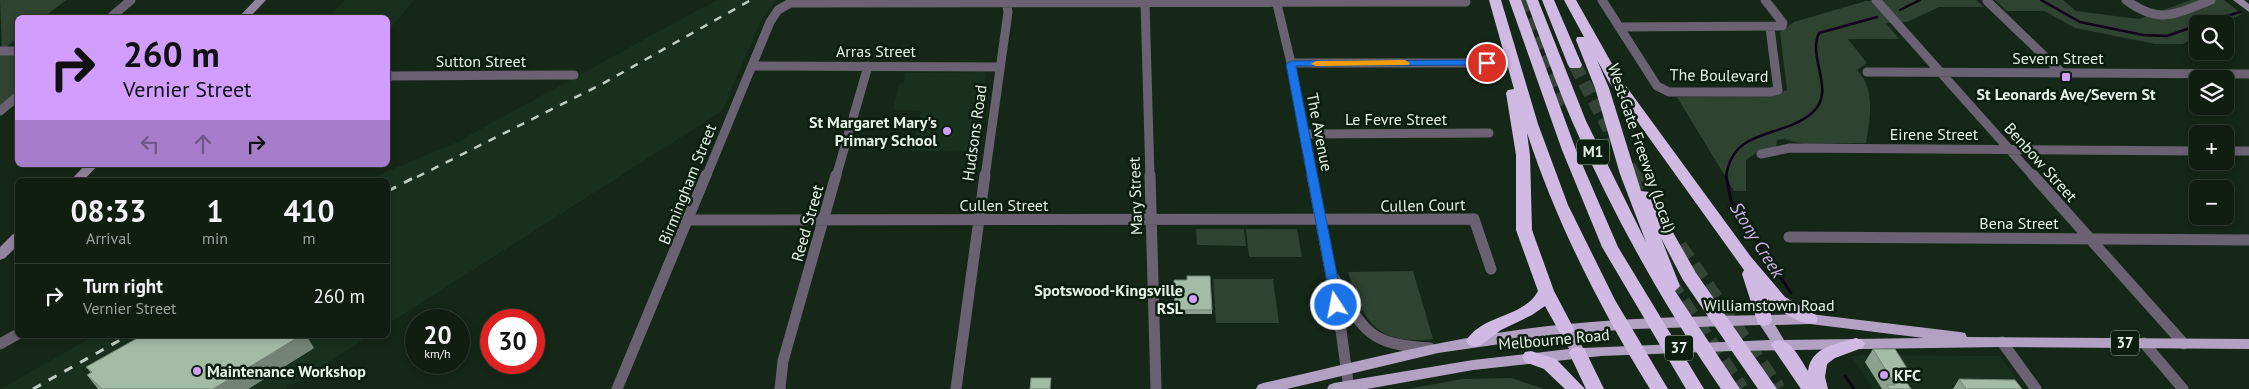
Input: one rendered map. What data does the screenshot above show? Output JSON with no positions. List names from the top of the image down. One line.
{"streets":{"highway":["West Gate Freeway (Local)","M1"],"main road":["Williamstown Road","Melbourne Road","37"],"street":["Arras Street","Severn Street","Sutton Street","The Boulevard","Le Fevre Street","The Avenue","Hudsons Road","Eirene Street","Benbow Street","Birmingham Street","Mary Street","Cullen Street","Cullen Court","Reed Street","Bena Street"]},"crossings":[["Arras Street","Hudsons Road"],["Arras Street","Birmingham Street"],["Arras Street","Reed Street"],["Severn Street","Benbow Street"],["Le Fevre Street","The Avenue"],["The Avenue","Cullen Street"],["The Avenue","Cullen Court"],["The Avenue","Melbourne Road"],["Hudsons Road","Birmingham Street"],["Hudsons Road","Cullen Street"],["Eirene Street","Benbow Street"],["West Gate Freeway (Local)","M1"],["Benbow Street","Bena Street"],["Benbow Street","Williamstown Road"],["Birmingham Street","Cullen Street"],["Mary Street","Cullen Street"],["Cullen Street","Cullen Court"],["Cullen Street","Reed Street"],["Williamstown Road","Melbourne Road"]],"water":["Stony Creek"],"places":{"transit":["St Leonards Ave/Severn St"],"other":["St Margaret Mary's Primary School","Spotswood-Kingsville RSL","Maintenance Workshop","KFC"]},"page":{"map_buttons":["+","−"],"turn":["260 m","Vernier Street"],"eta":["08:33","Arrival","1","min","410","m"],"list":[{"name":"Turn right","note":"Vernier Street","value":"260 m"}],"speed":"20 km/h","limit":"30"}}
